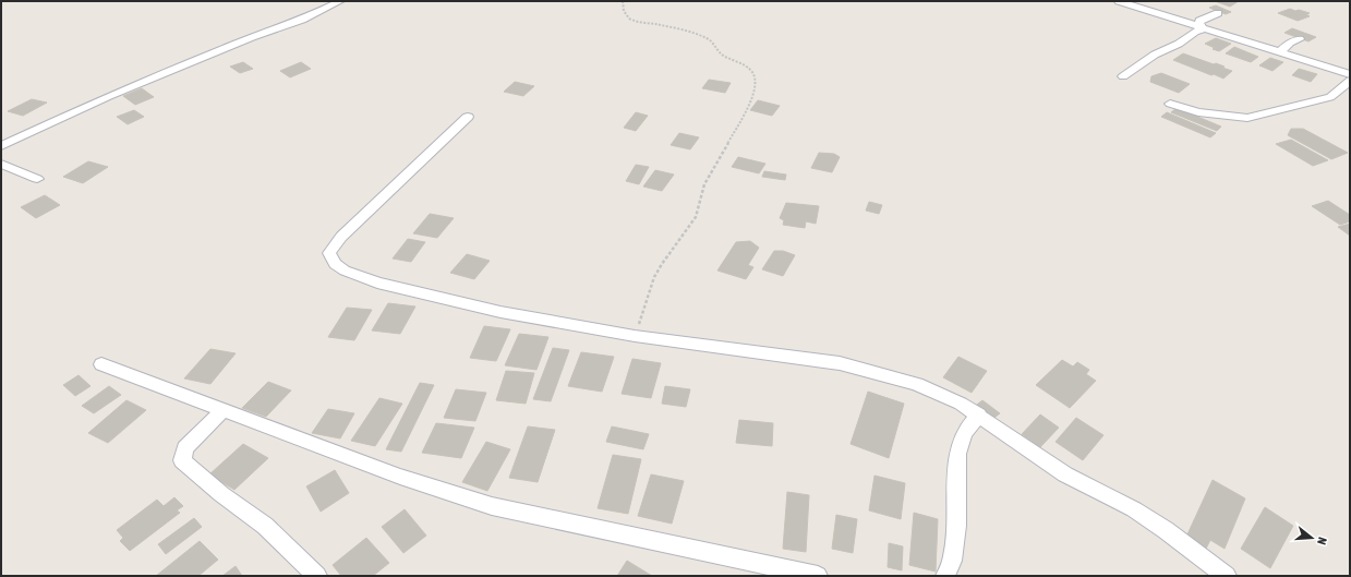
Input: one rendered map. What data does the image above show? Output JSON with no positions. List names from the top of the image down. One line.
{"north":"right"}
